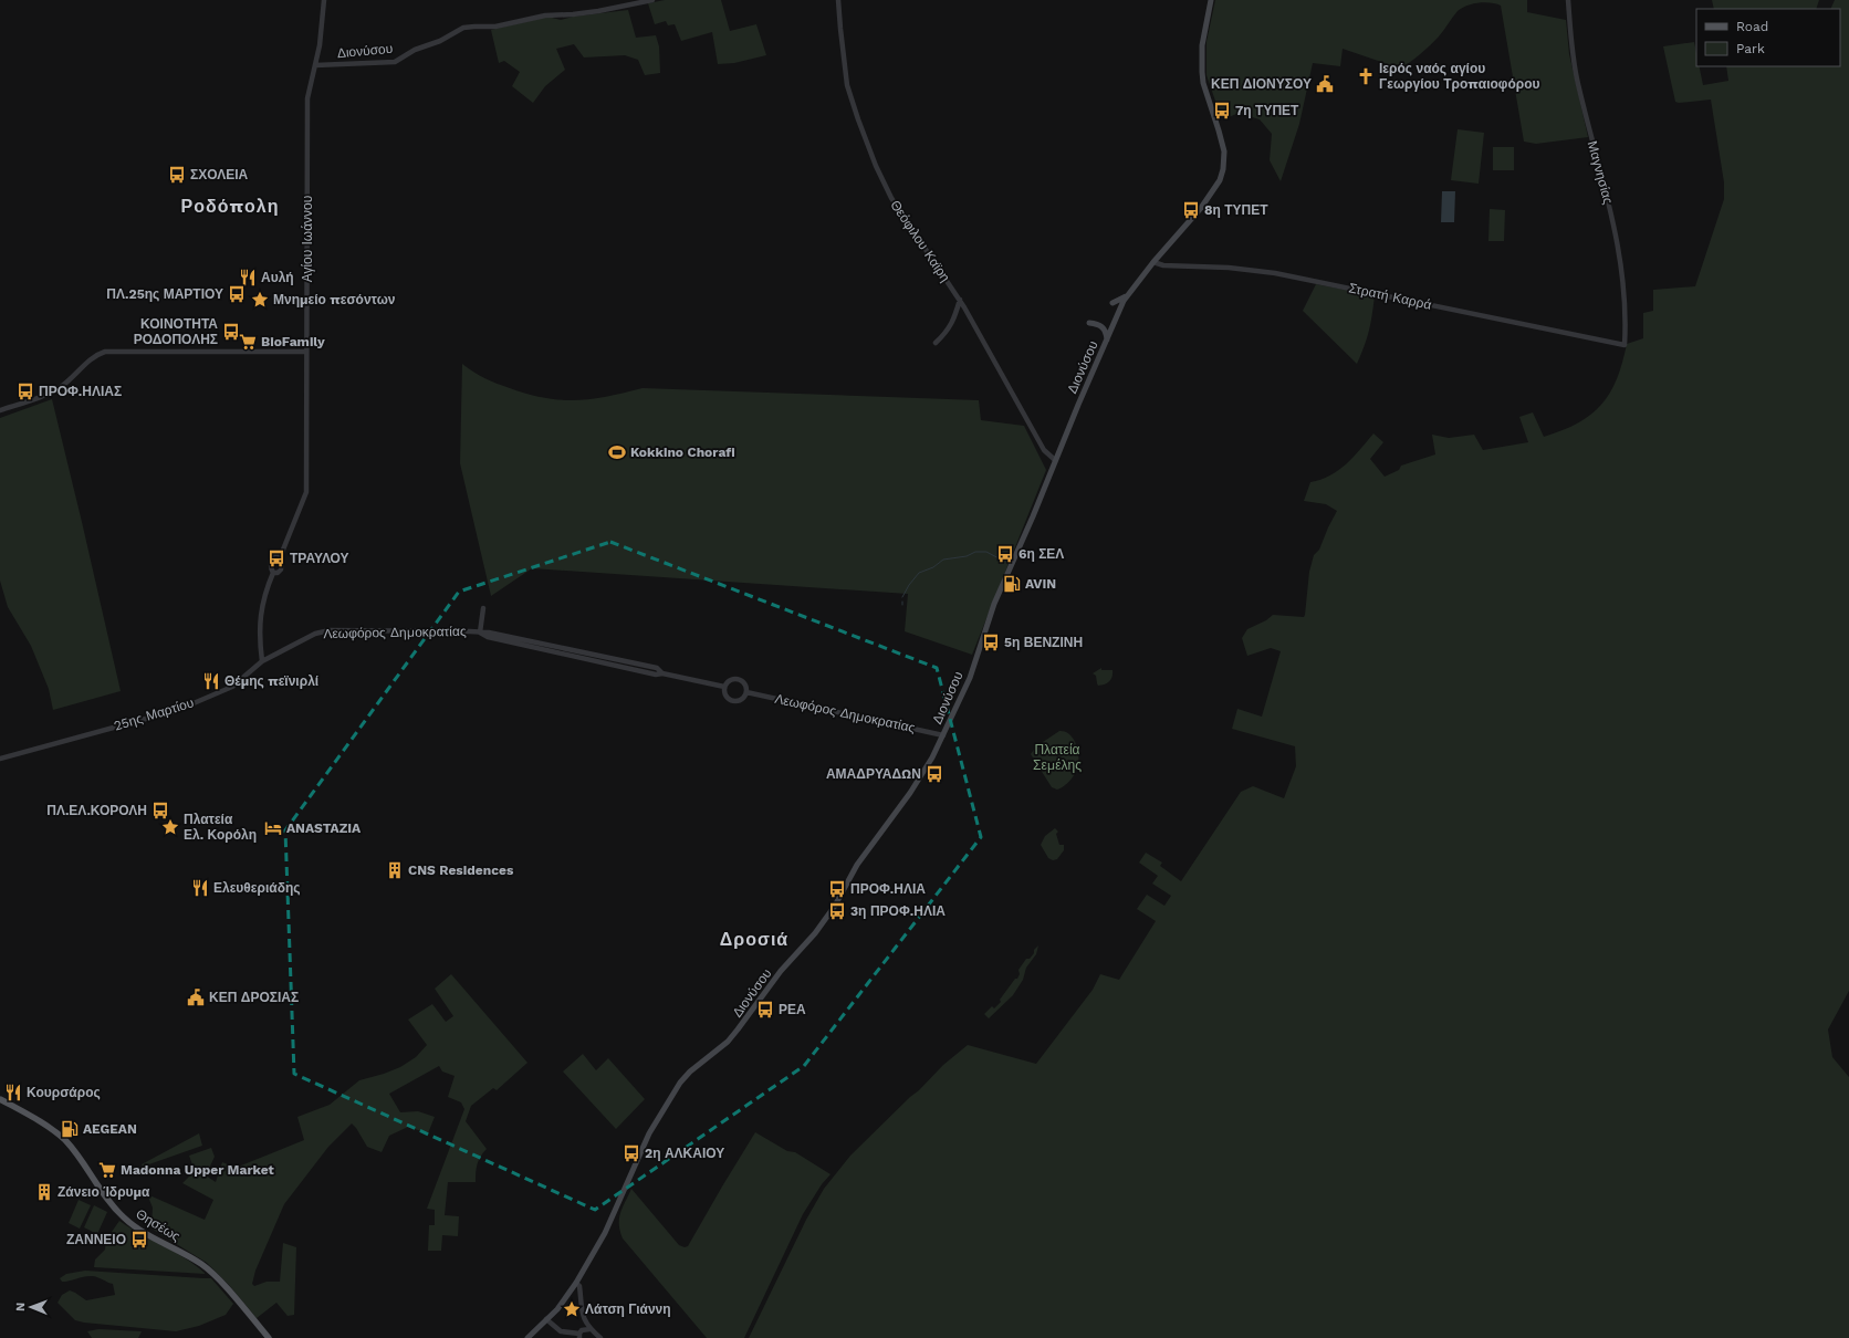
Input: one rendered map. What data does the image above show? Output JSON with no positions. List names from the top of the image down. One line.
{"streets":{"main road":["Διονύσου","Θησέως"],"street":["Μαγνησίας","Αγίου Ιωάννου","Θεόφιλου Καϊρη","Στρατή Καρρά","Λεωφόρος Δημοκρατίας","25ης Μαρτίου"]},"crossings":[["Διονύσου","Αγίου Ιωάννου"],["Διονύσου","Θεόφιλου Καϊρη"],["Διονύσου","Στρατή Καρρά"],["Διονύσου","Λεωφόρος Δημοκρατίας"],["Μαγνησίας","Στρατή Καρρά"],["Λεωφόρος Δημοκρατίας","25ης Μαρτίου"]],"districts":["Ροδόπολη","Δροσιά"],"parks":["Πλατεία Σεμέλης"],"places":{"church":["Ιερός ναός αγίου Γεωργίου Τροπαιοφόρου"],"public building":["ΚΕΠ ΔΙΟΝΥΣΟΥ","ΚΕΠ ΔΡΟΣΙΑΣ"],"bus stop":["7η ΤΥΠΕΤ","ΣΧΟΛΕΙΑ","8η ΤΥΠΕΤ","ΠΛ.25ης ΜΑΡΤΙΟΥ","ΚΟΙΝΟΤΗΤΑ ΡΟΔΟΠΟΛΗΣ","ΠΡΟΦ.ΗΛΙΑΣ","6η ΣΕΛ","ΤΡΑΥΛΟΥ","5η ΒΕΝΖΙΝΗ","ΑΜΑΔΡΥΑΔΩΝ","ΠΛ.ΕΛ.ΚΟΡΟΛΗ","ΠΡΟΦ.ΗΛΙΑ","3η ΠΡΟΦ.ΗΛΙΑ","ΡΕΑ","2η ΑΛΚΑΙΟΥ","ΖΑΝΝΕΙΟ"],"restaurant":["Αυλή","Θέμης πεϊνιρλί","Ελευθεριάδης","Κουρσάρος"],"place":["Μνημείο πεσόντων","Πλατεία Ελ. Κορόλη","Λάτση Γιάννη"],"supermarket":["BioFamily","Madonna Upper Market"],"sports":["Kokkino Chorafi"],"fuel station":["AVIN","AEGEAN"],"hotel":["ANASTAZIA"],"building":["CNS Residences","Ζάνειο Ίδρυμα"]},"legend":["Road","Park"],"north":"left"}
